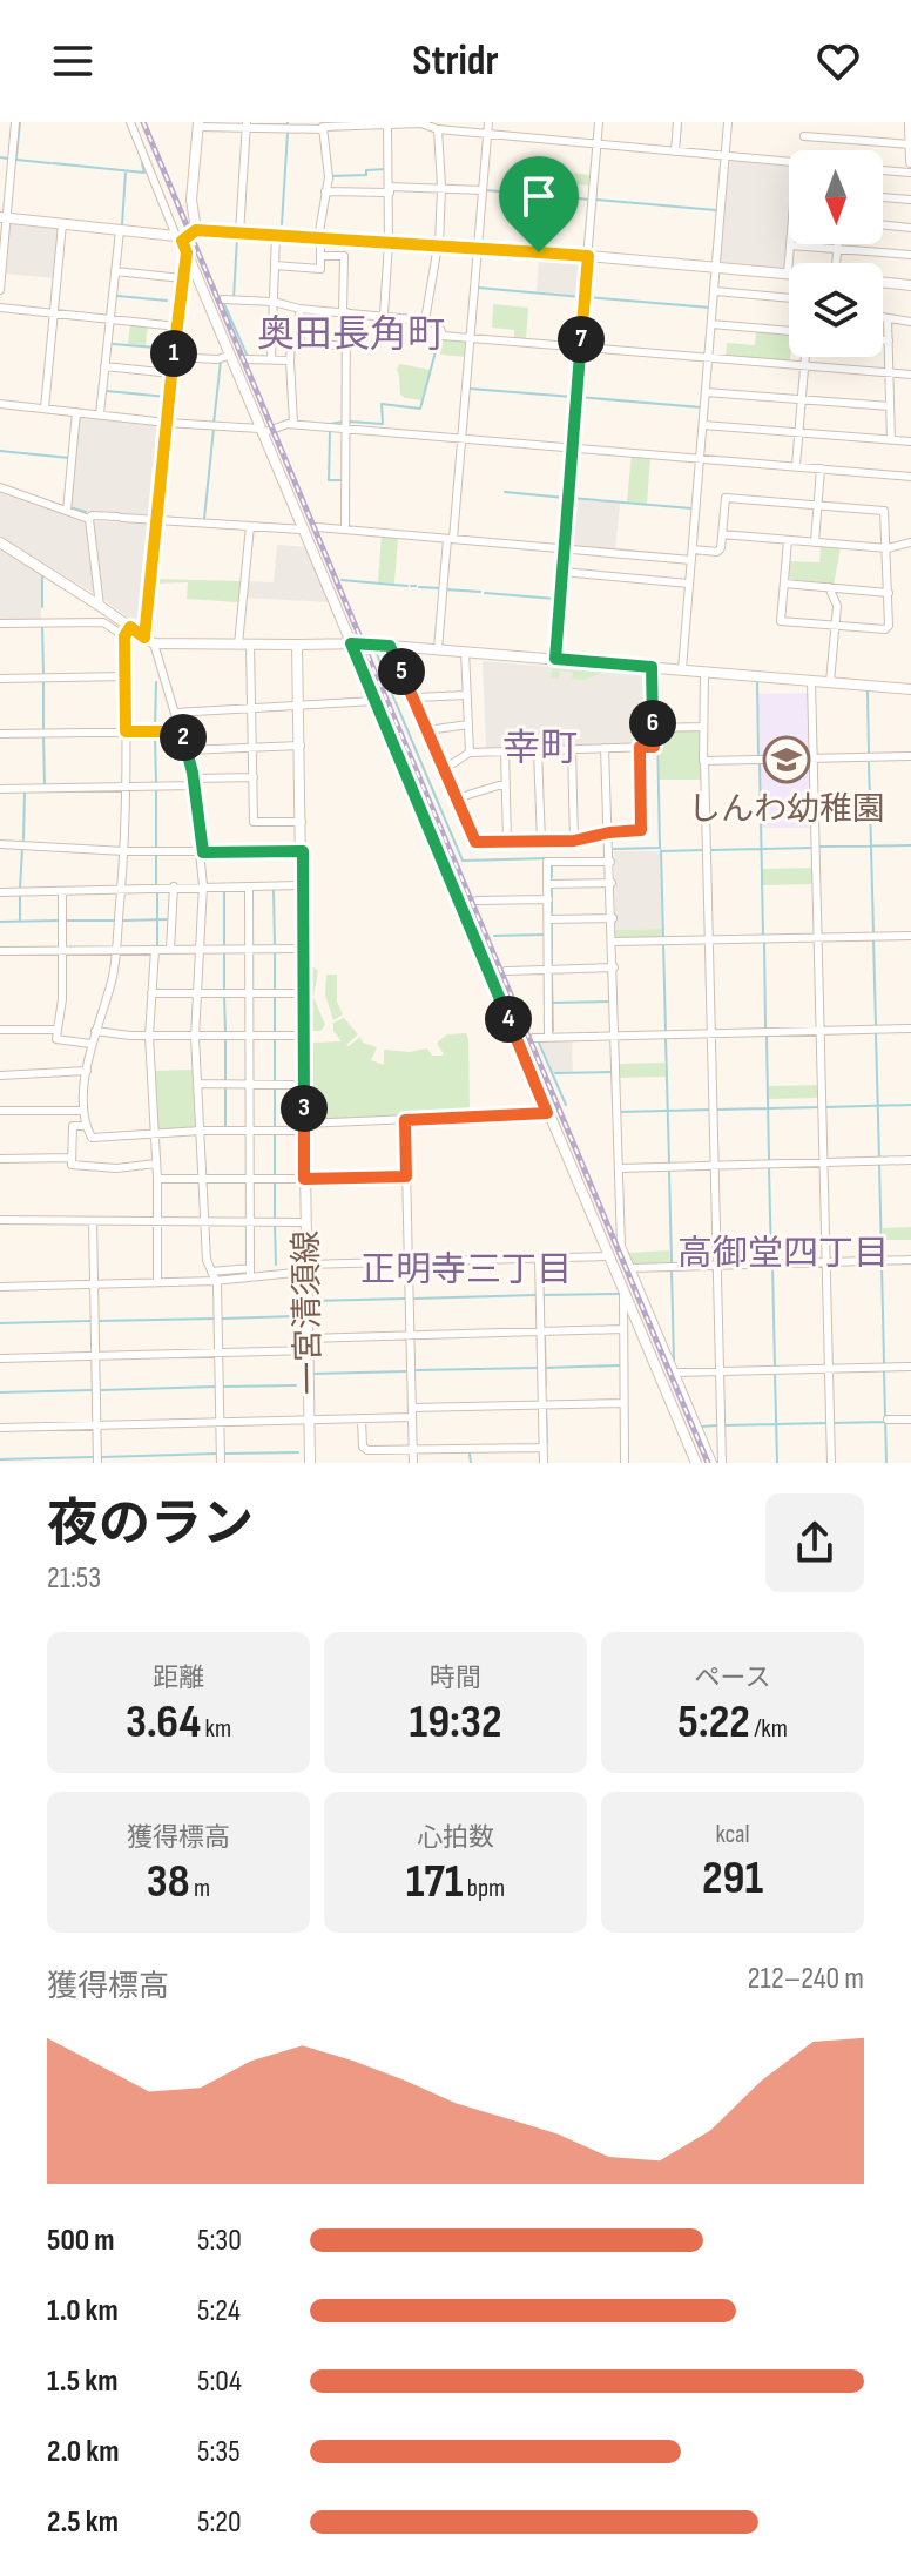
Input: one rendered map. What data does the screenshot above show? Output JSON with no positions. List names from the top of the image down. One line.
{"streets":{"street":["一宮清須線"]},"districts":["奥田長角町","幸町","高御堂四丁目","正明寺三丁目"],"places":{"school or university":["しんわ幼稚園"]},"north":"bottom","page":{"header":"Stridr","pins":["7","1","5","6","2","4","3"],"heading":["夜のラン","21:53"],"stats":[["距離","3.64 km"],["時間","19:32"],["ペース","5:22 /km"],["獲得標高","38 m"],["心拍数","171 bpm"],["kcal","291"]],"chart":["獲得標高","212–240 m"],"list":[{"name":"500 m","note":"5:30"},{"name":"1.0 km","note":"5:24"},{"name":"1.5 km","note":"5:04"},{"name":"2.0 km","note":"5:35"},{"name":"2.5 km","note":"5:20"}]}}
